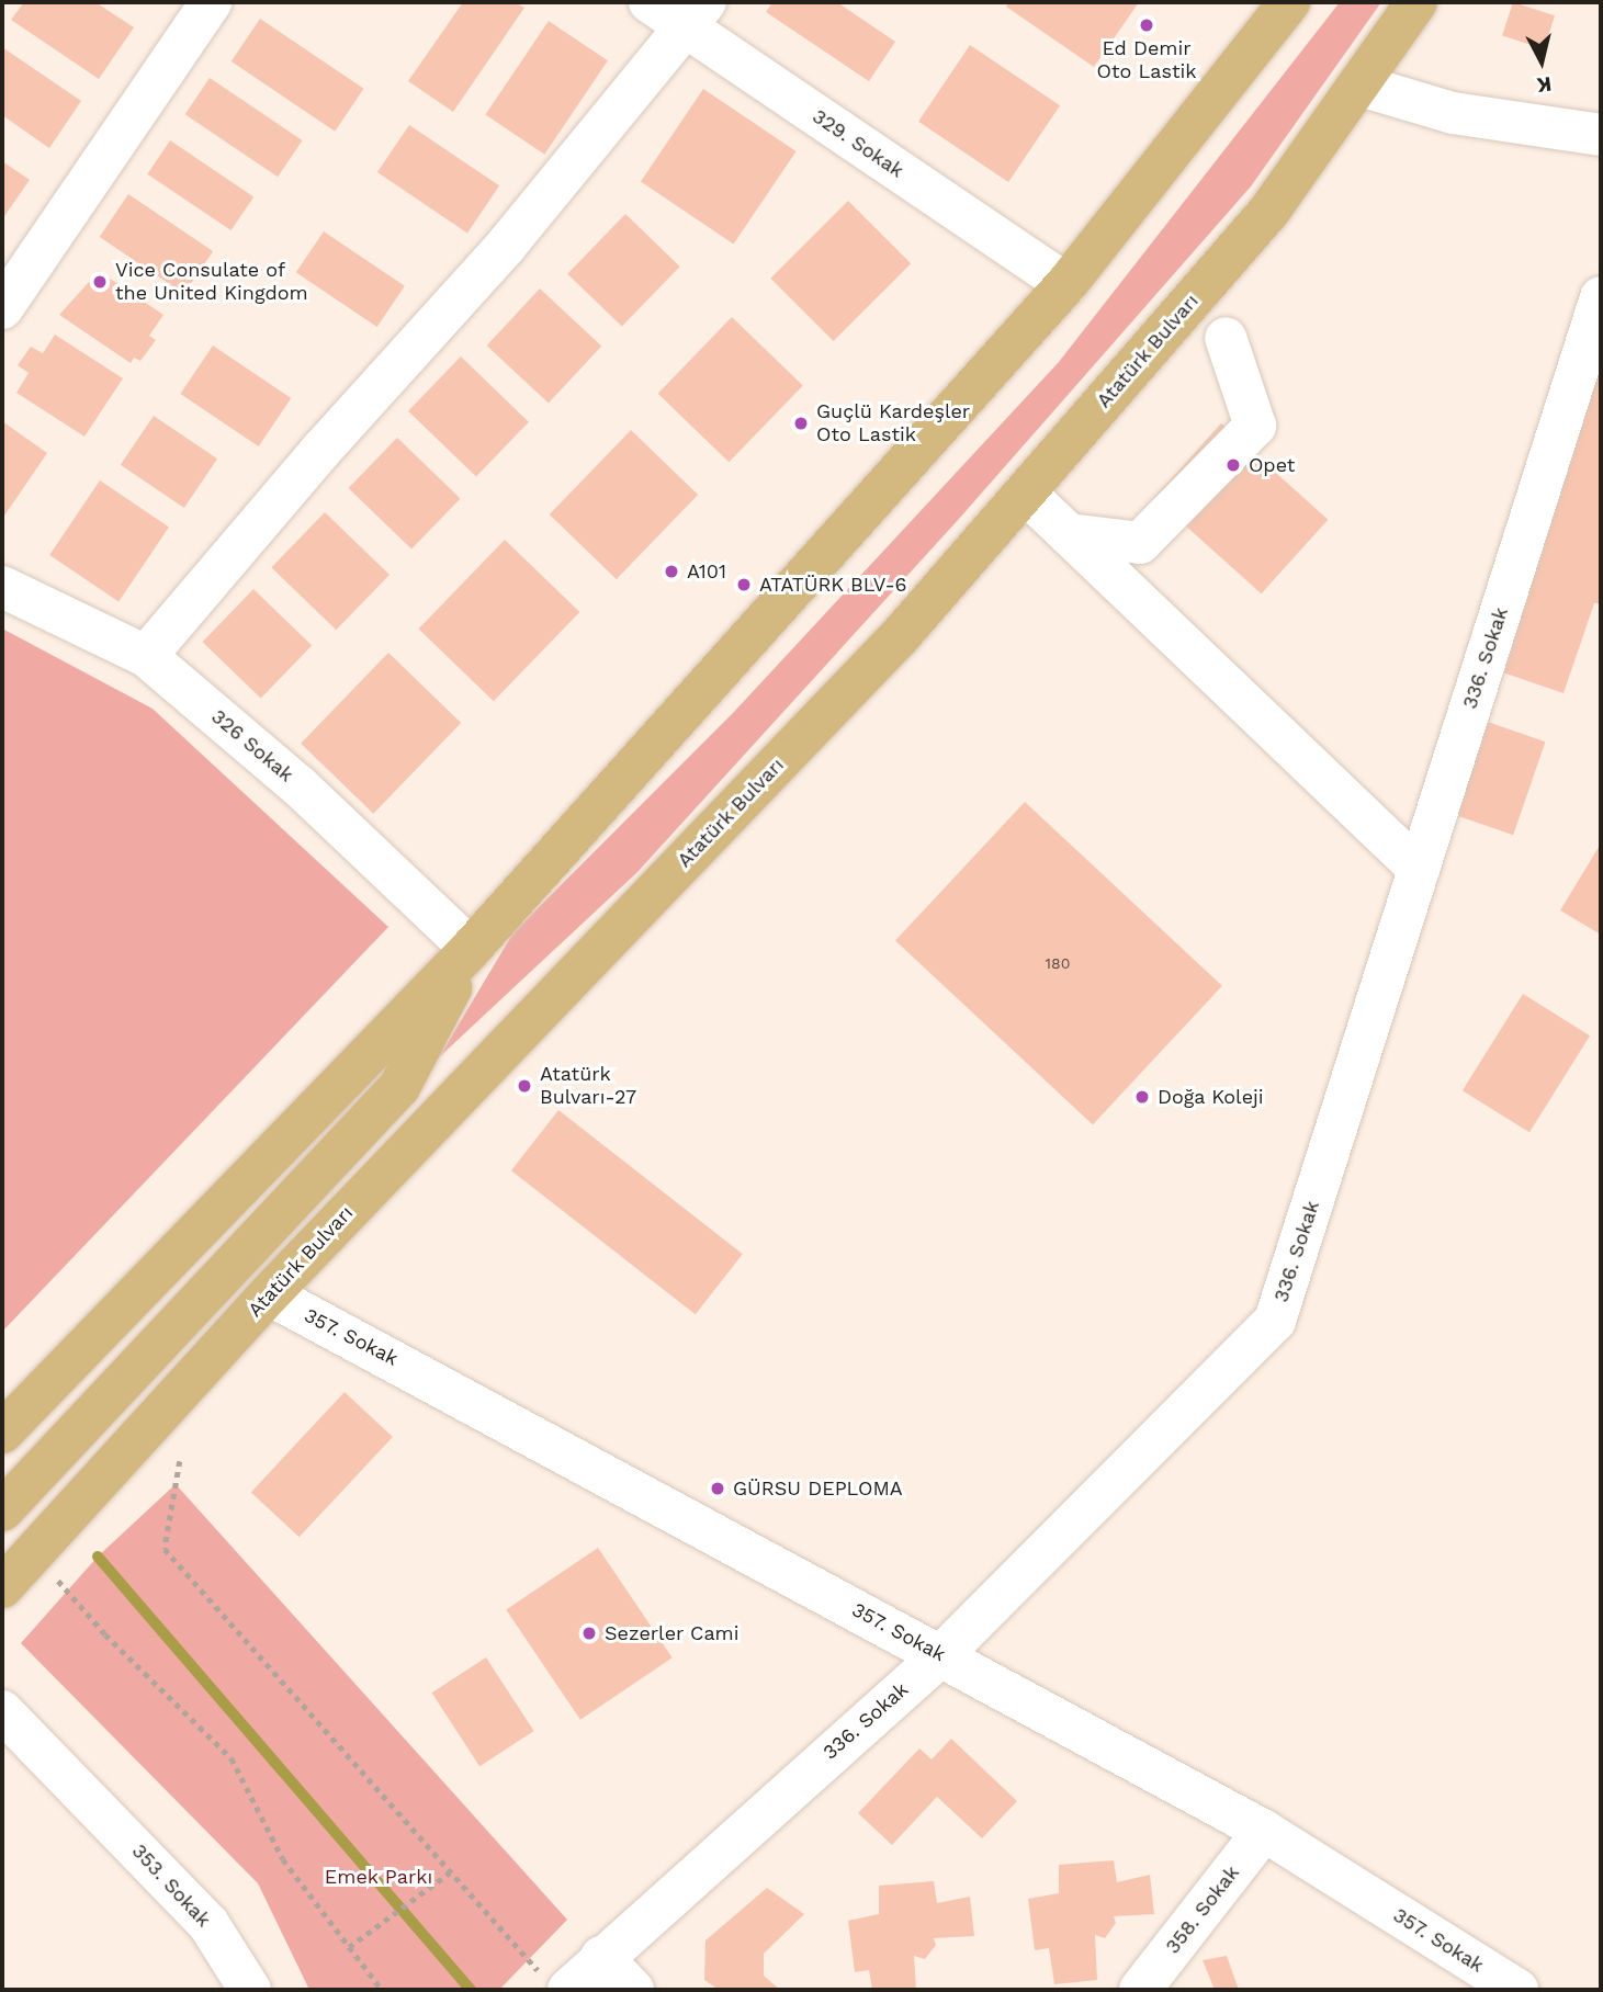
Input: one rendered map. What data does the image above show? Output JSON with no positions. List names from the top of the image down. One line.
{"streets":{"main road":["Atatürk Bulvarı"],"street":["329. Sokak","336. Sokak","326 Sokak","357. Sokak","353. Sokak","358. Sokak"]},"crossings":[["Atatürk Bulvarı","357. Sokak"],["336. Sokak","357. Sokak"],["357. Sokak","358. Sokak"]],"parks":["Emek Parkı"],"places":["Ed Demir Oto Lastik","Vice Consulate of the United Kingdom","Guçlü Kardeşler Oto Lastik","Opet","A101","ATATÜRK BLV-6","Atatürk Bulvarı-27","Doğa Koleji","GÜRSU DEPLOMA","Sezerler Cami"],"house_numbers":["180"],"north":"bottom"}
